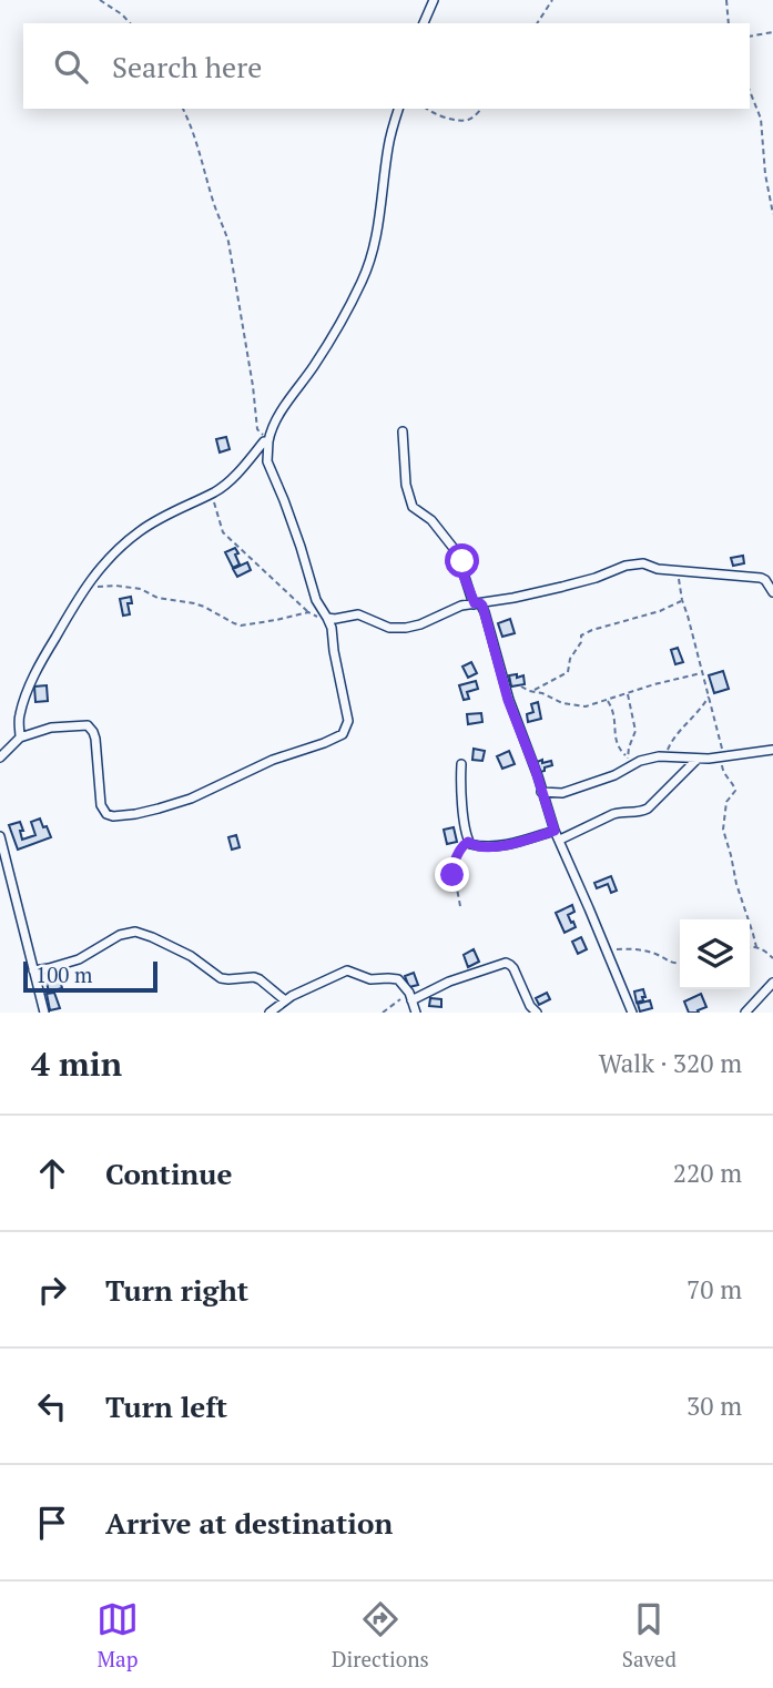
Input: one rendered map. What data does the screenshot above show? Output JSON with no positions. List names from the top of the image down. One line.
{"scale_bar":"100 m","page":{"search":"Search here","scale":"100 m","heading":["4 min","Walk · 320 m"],"list":[["Continue","220 m"],["Turn right","70 m"],["Turn left","30 m"],"Arrive at destination"],"nav":["Map","Directions","Saved"]}}
